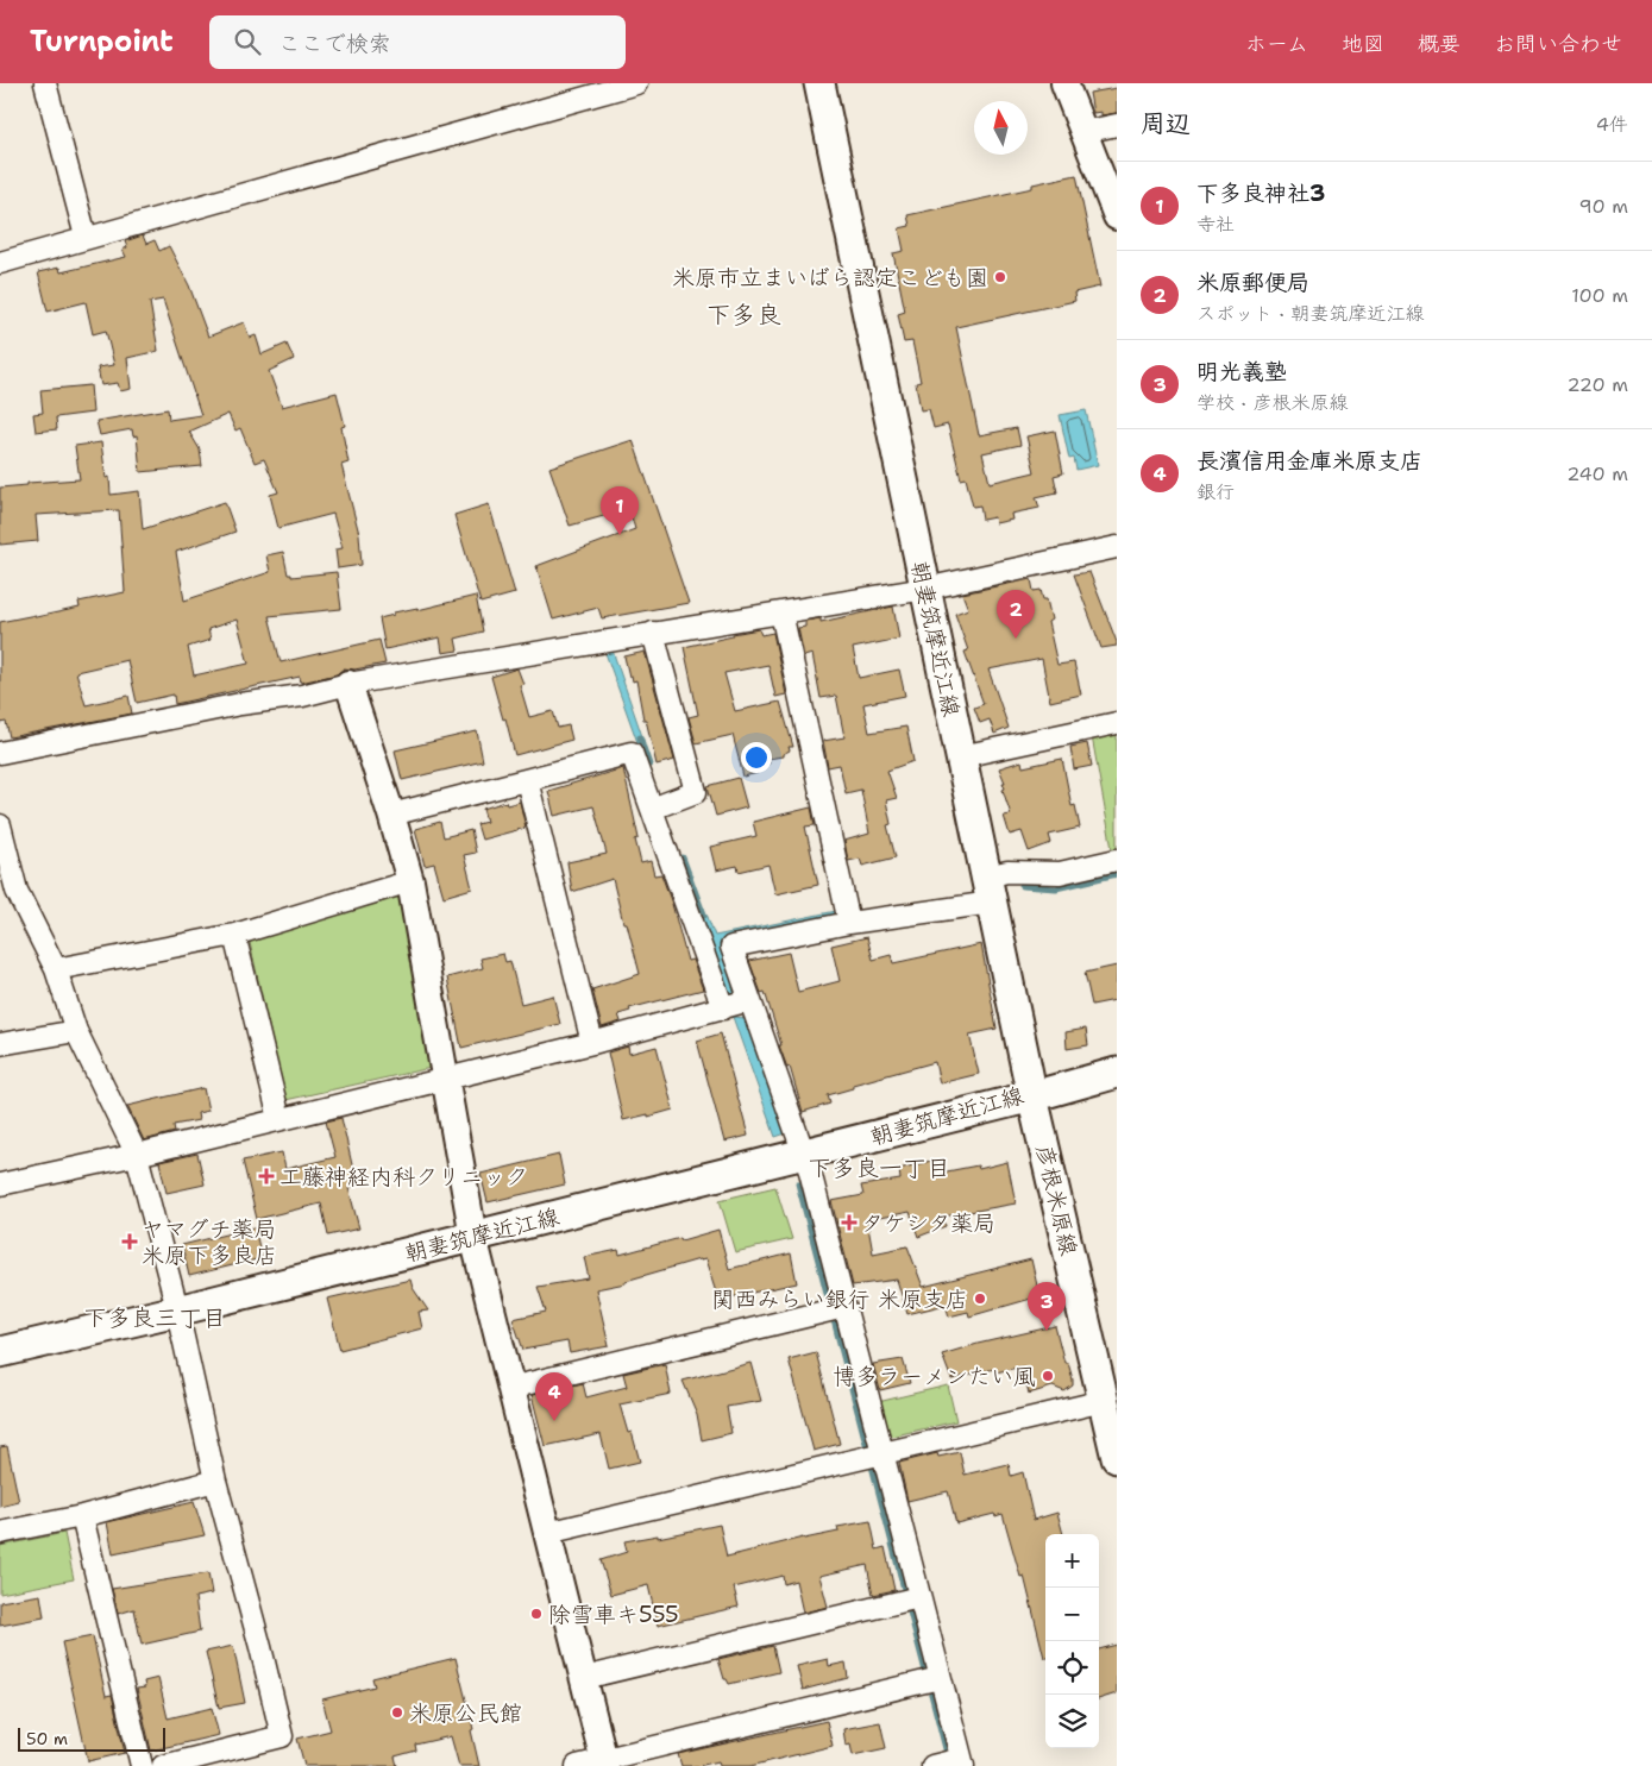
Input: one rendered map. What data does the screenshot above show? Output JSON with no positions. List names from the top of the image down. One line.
{"streets":{"main road":["朝妻筑摩近江線","彦根米原線"]},"crossings":[["朝妻筑摩近江線","彦根米原線"]],"districts":["下多良","下多良一丁目","下多良三丁目"],"places":{"other":["米原市立まいばら認定こども園","関西みらい銀行 米原支店","博多ラーメンたい風","除雪車キ555","米原公民館"],"health":["工藤神経内科クリニック","タケシタ薬局","ヤマグチ薬局 米原下多良店"]},"scale_bar":"50 m","north":"top","page":{"header":"Turnpoint","search":"ここで検索","nav":["ホーム","地図","概要","お問い合わせ"],"heading":["周辺","4件"],"list":[{"mark":"1","name":"下多良神社3","note":"寺社","value":"90 m"},{"mark":"2","name":"米原郵便局","note":"スポット · 朝妻筑摩近江線","value":"100 m"},{"mark":"3","name":"明光義塾","note":"学校 · 彦根米原線","value":"220 m"},{"mark":"4","name":"長濱信用金庫米原支店","note":"銀行","value":"240 m"}],"pins":["1","2","3","4"],"map_buttons":["+","−"],"scale":"50 m"}}
